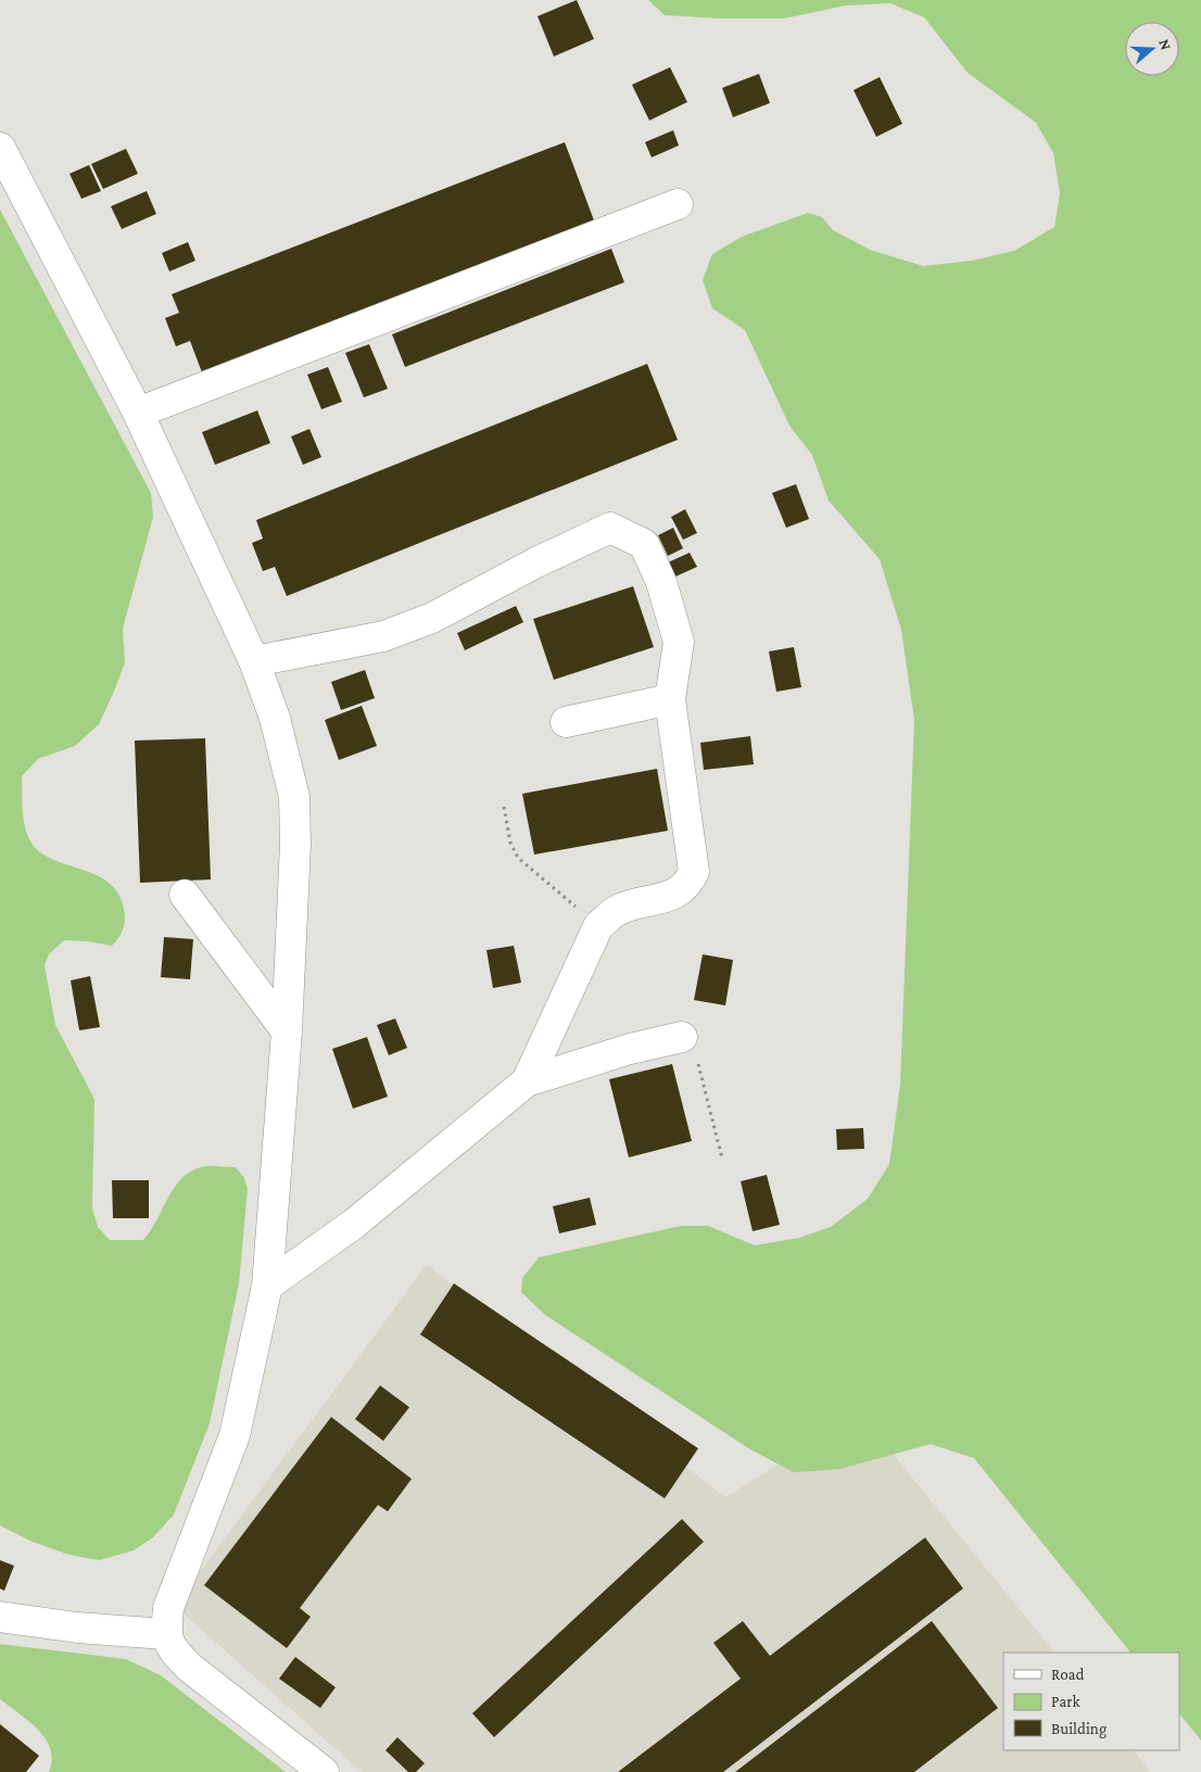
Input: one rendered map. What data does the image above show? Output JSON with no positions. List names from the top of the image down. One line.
{"legend":["Road","Park","Building"],"north":"right"}
